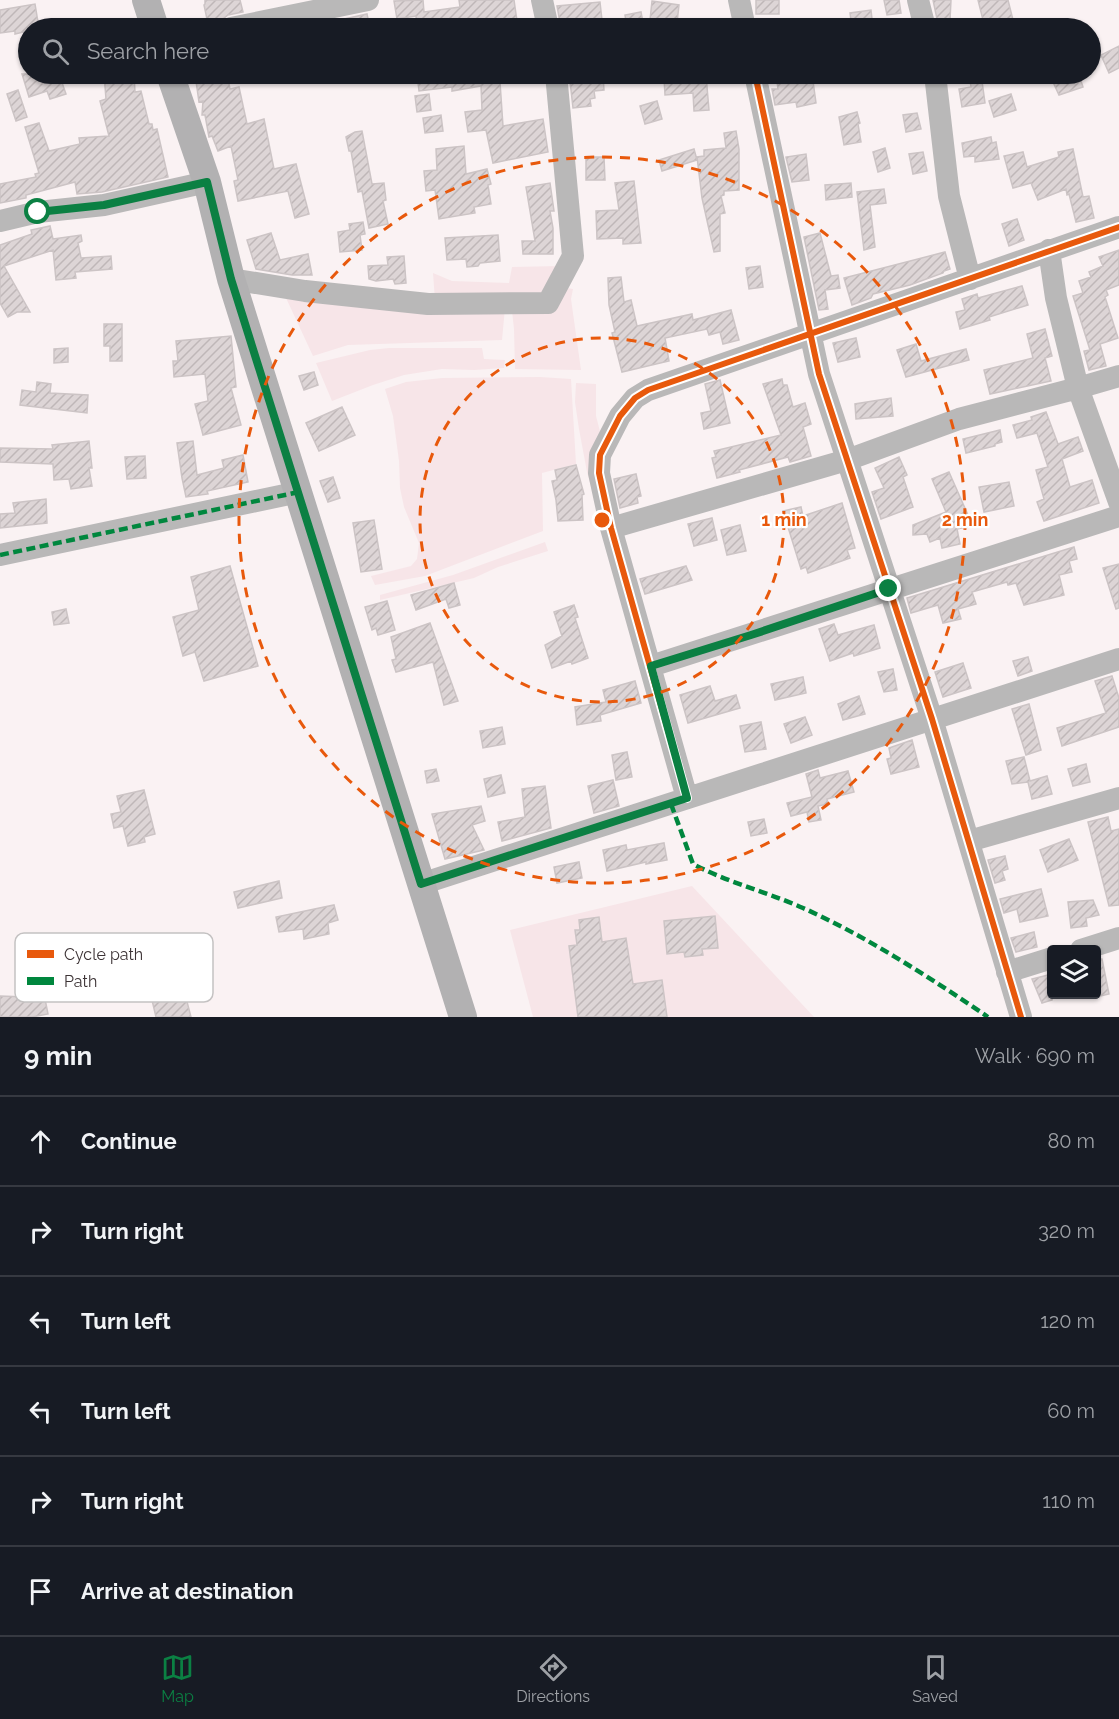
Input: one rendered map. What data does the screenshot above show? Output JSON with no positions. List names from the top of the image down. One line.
{"legend":["Cycle path","Path"],"page":{"search":"Search here","heading":["9 min","Walk · 690 m"],"list":[["Continue","80 m"],["Turn right","320 m"],["Turn left","120 m"],["Turn left","60 m"],["Turn right","110 m"],"Arrive at destination"],"nav":["Map","Directions","Saved"]},"rings":["1 min","2 min"]}
